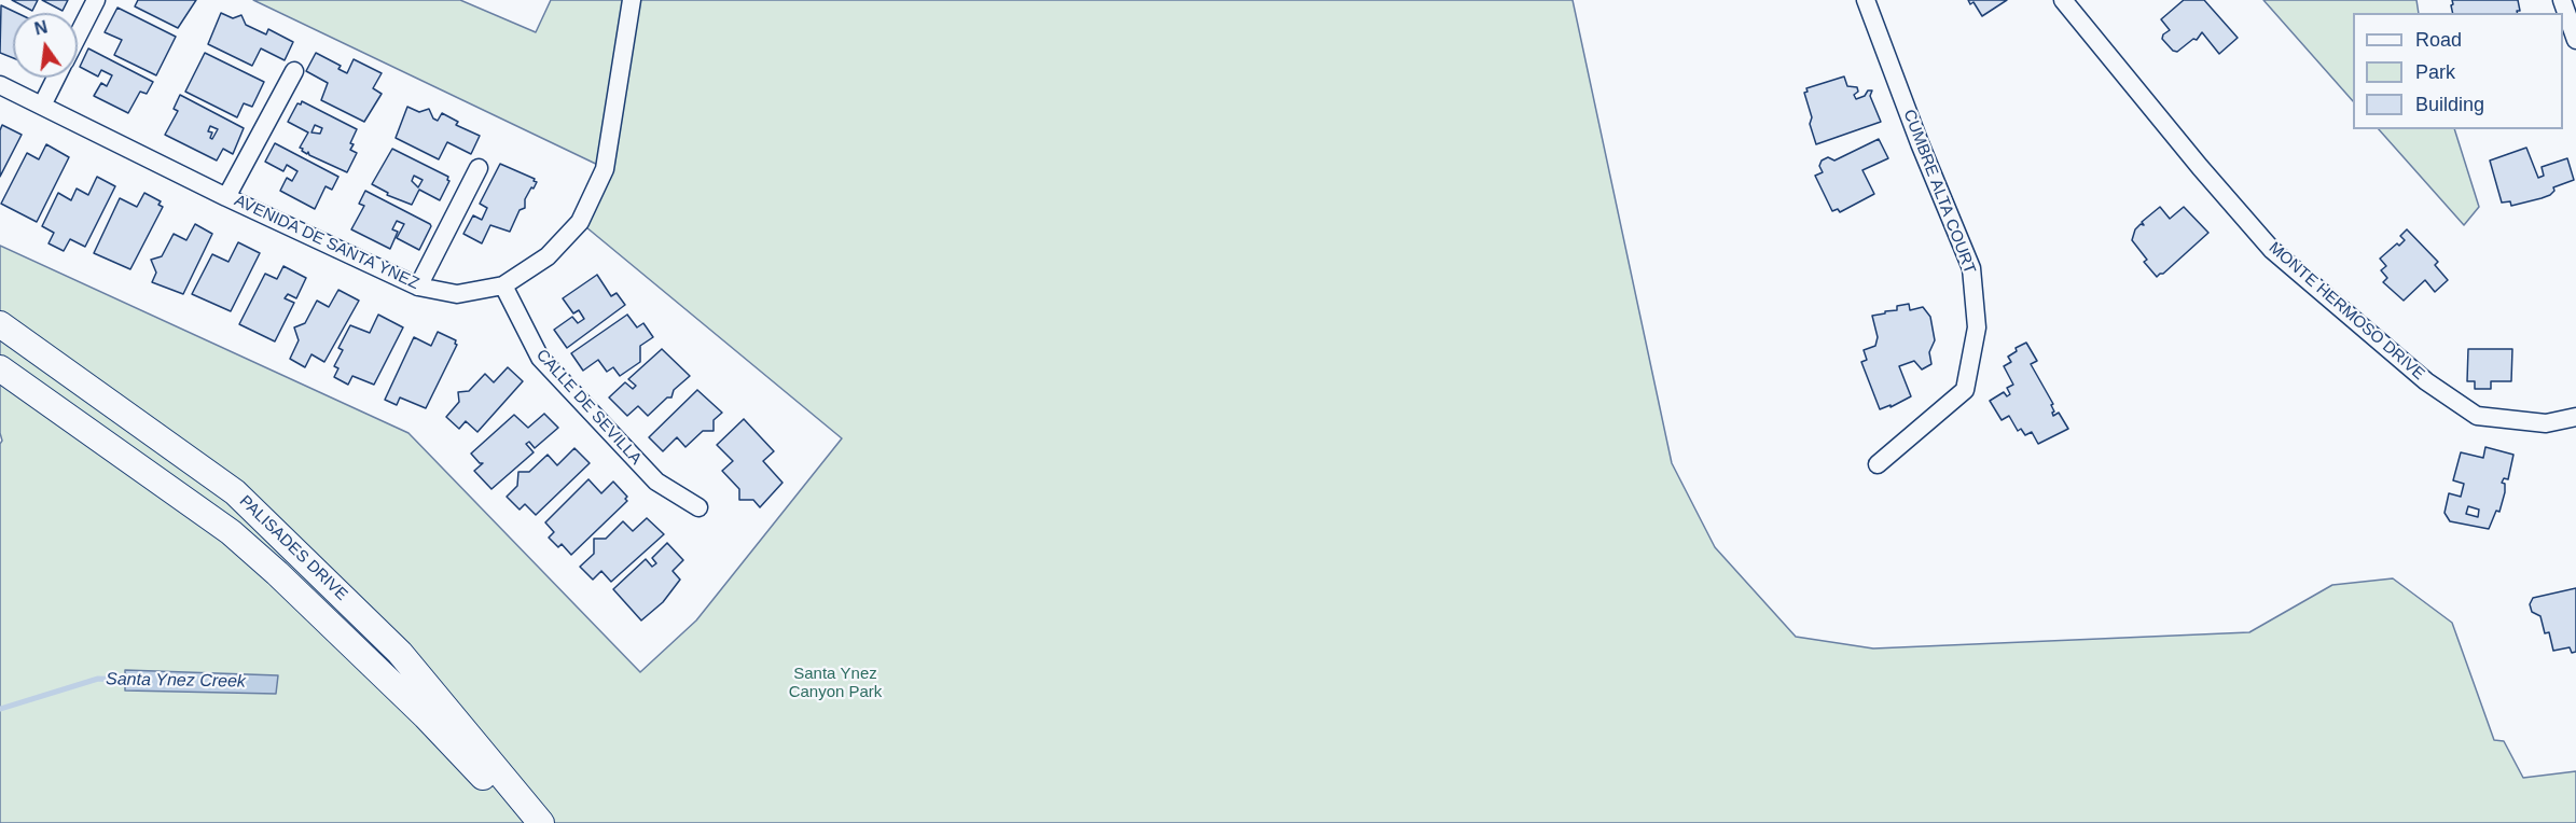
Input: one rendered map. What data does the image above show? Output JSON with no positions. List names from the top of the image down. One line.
{"streets":{"street":["CUMBRE ALTA COURT","AVENIDA DE SANTA YNEZ","MONTE HERMOSO DRIVE","CALLE DE SEVILLA","PALISADES DRIVE"]},"crossings":[["AVENIDA DE SANTA YNEZ","CALLE DE SEVILLA"]],"water":["Santa Ynez Creek"],"parks":["Santa Ynez Canyon Park"],"legend":["Road","Park","Building"],"north":"top"}
